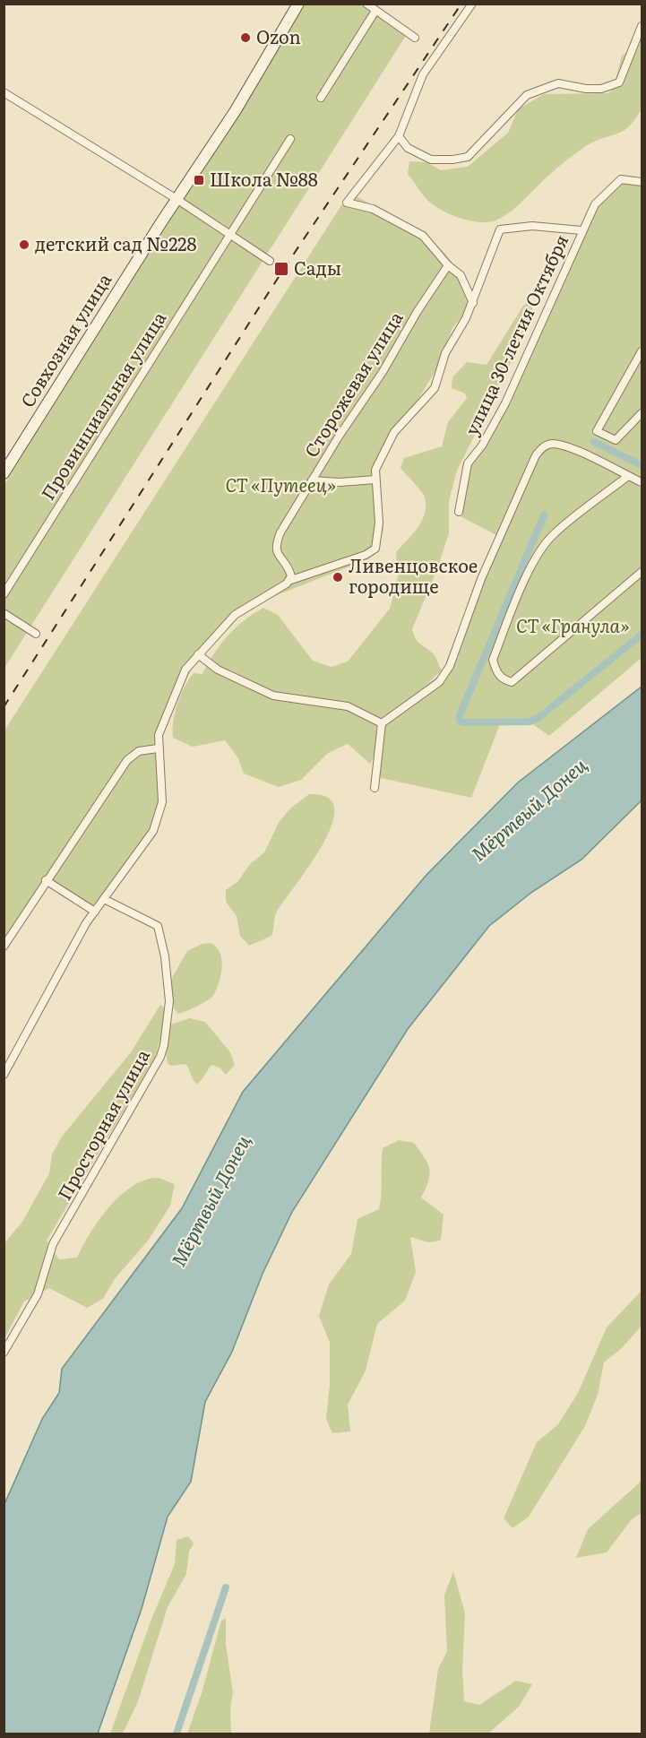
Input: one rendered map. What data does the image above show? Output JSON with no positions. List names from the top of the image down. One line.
{"streets":{"street":["улица 30-летия Октября","Совхозная улица","Сторожевая улица","Провинциальная улица","Просторная улица"]},"water":["Мёртвый Донец"],"parks":["СТ «Путеец»","СТ «Гранула»"],"places":{"other":["Ozon","детский сад №228","Ливенцовское городище"],"transit":["Школа №88","Сады"]}}
